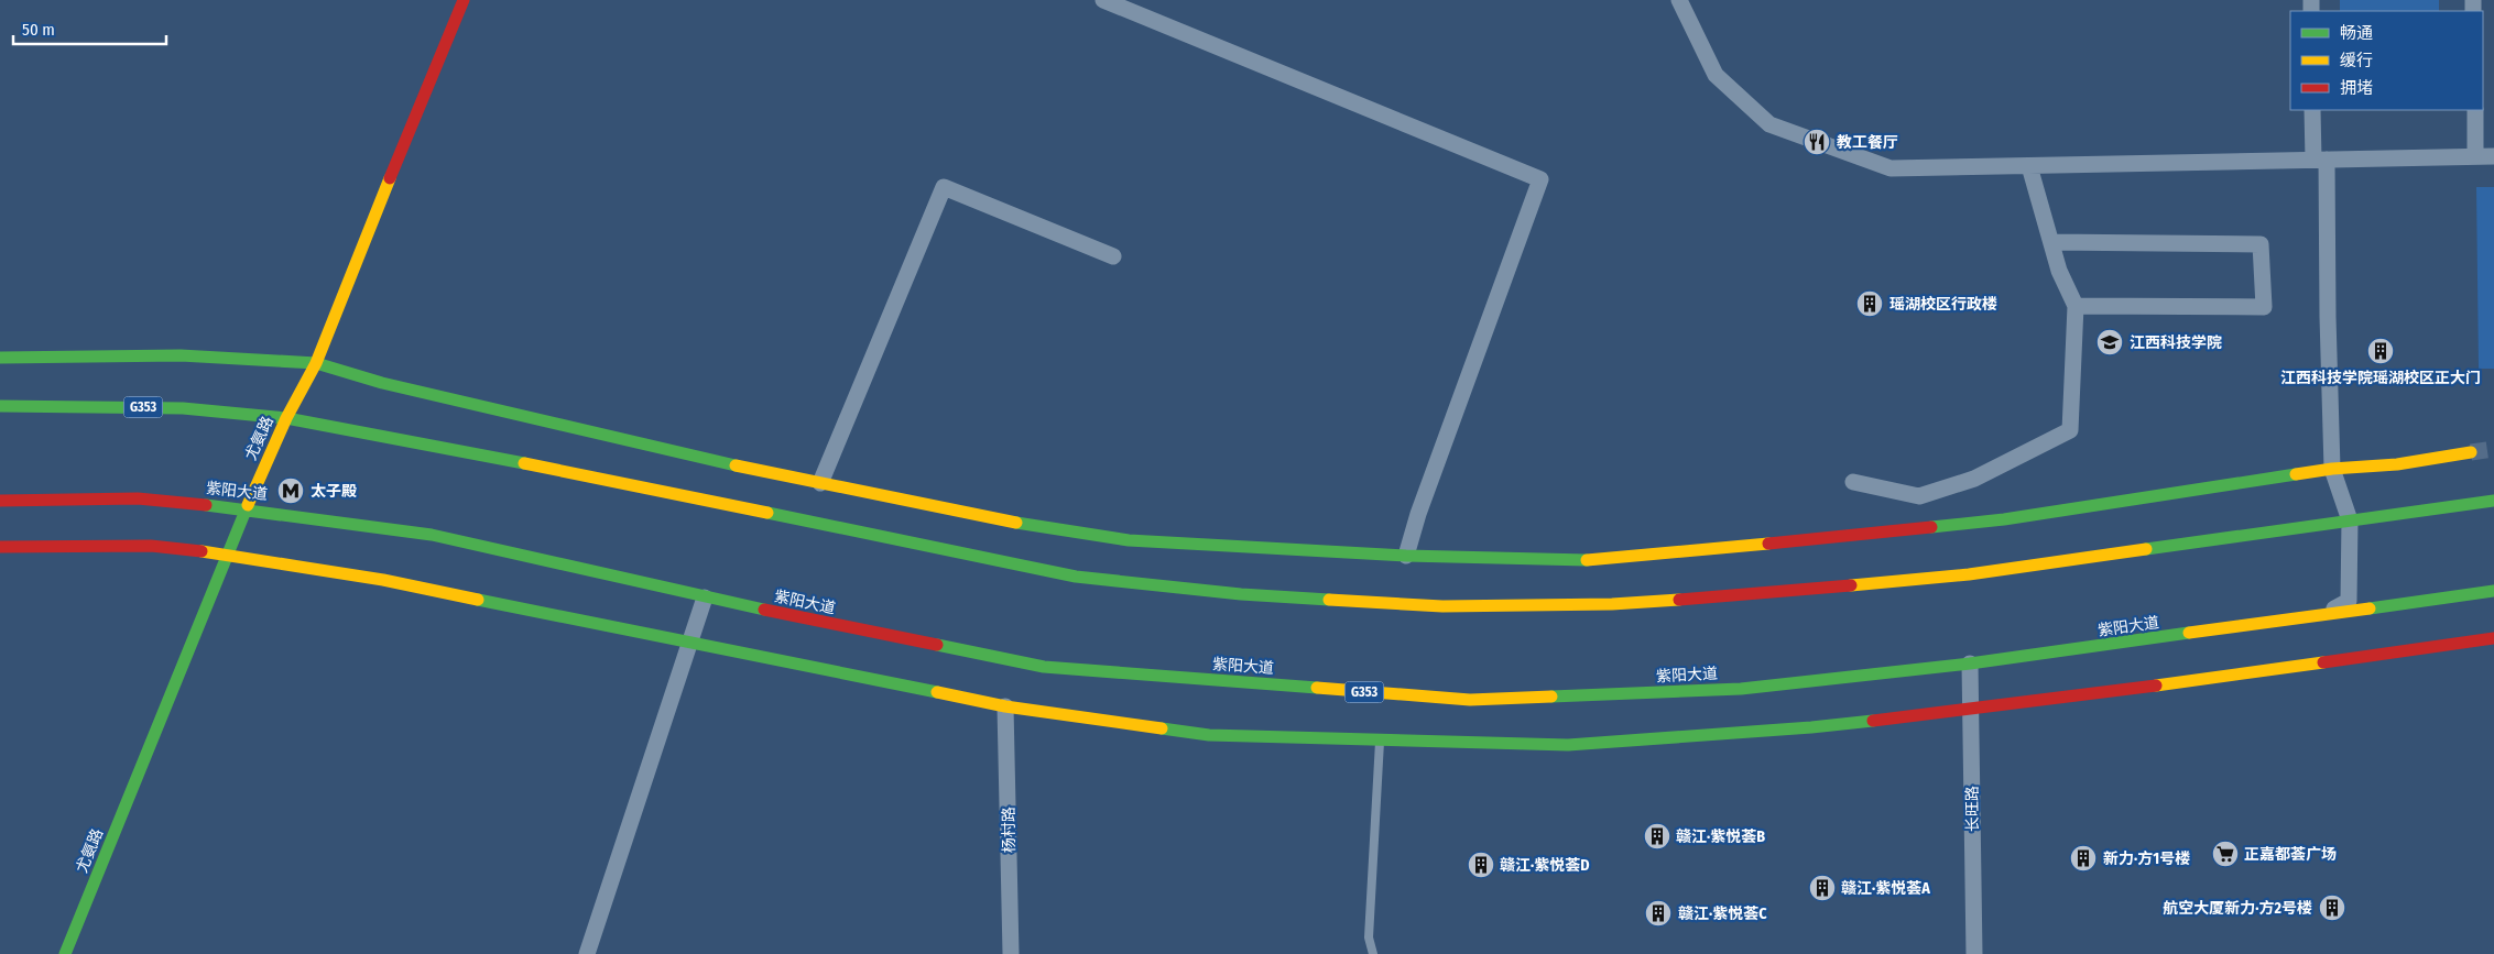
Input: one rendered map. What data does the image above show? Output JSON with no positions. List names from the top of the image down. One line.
{"streets":{"main road":["G353","尤氨路","紫阳大道"],"street":["长旺路","杨村路"]},"crossings":[["G353","尤氨路"],["尤氨路","紫阳大道"],["紫阳大道","长旺路"]],"places":{"restaurant":["教工餐厅"],"building":["瑶湖校区行政楼","江西科技学院瑶湖校区正大门","赣江·紫悦荟B","新力·方1号楼","赣江·紫悦荟D","赣江·紫悦荟A","航空大厦新力·方2号楼","赣江·紫悦荟C"],"school or university":["江西科技学院"],"metro station":["太子殿"],"supermarket":["正嘉都荟广场"]},"legend":["畅通","缓行","拥堵"],"scale_bar":"50 m"}
